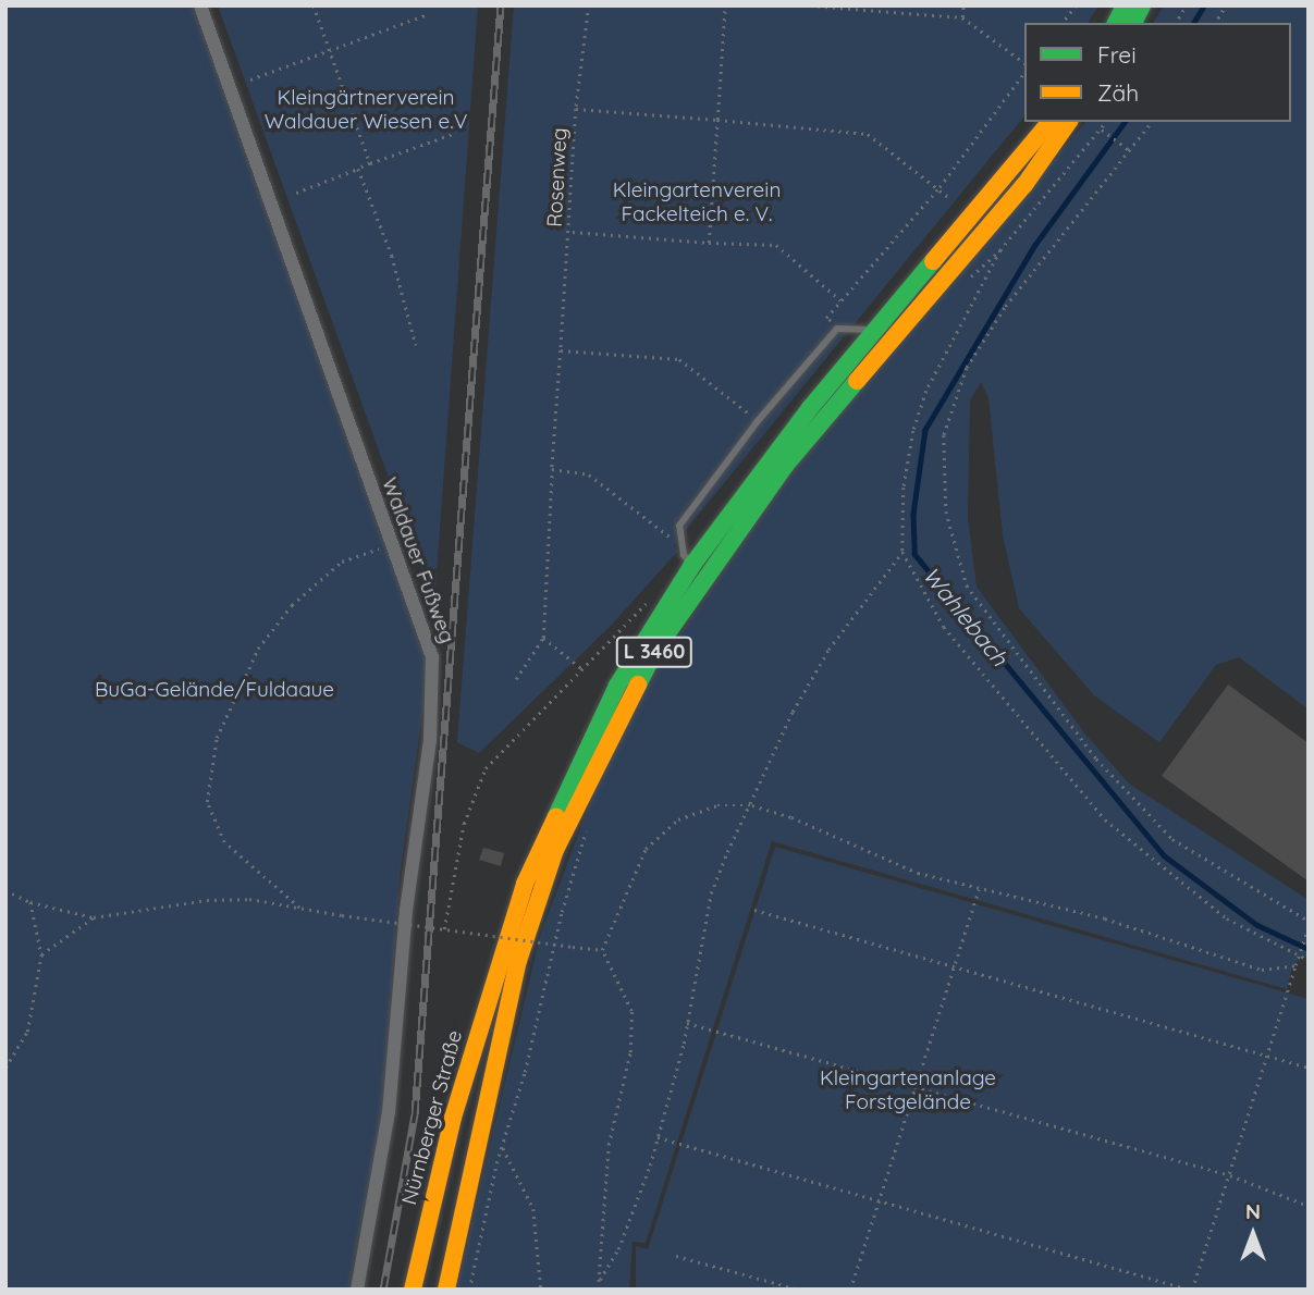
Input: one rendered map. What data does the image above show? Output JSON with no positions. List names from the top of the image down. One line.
{"streets":{"main road":["L 3460","Nürnberger Straße"],"street":["Waldauer Fußweg"],"path":["Rosenweg"]},"crossings":[["L 3460","Nürnberger Straße"]],"water":["Wahlebach"],"parks":["Kleingärtnerverein Waldauer Wiesen e.V","Kleingartenverein Fackelteich e. V.","BuGa-Gelände/Fuldaaue","Kleingartenanlage Forstgelände"],"legend":["Frei","Zäh"],"north":"top"}
